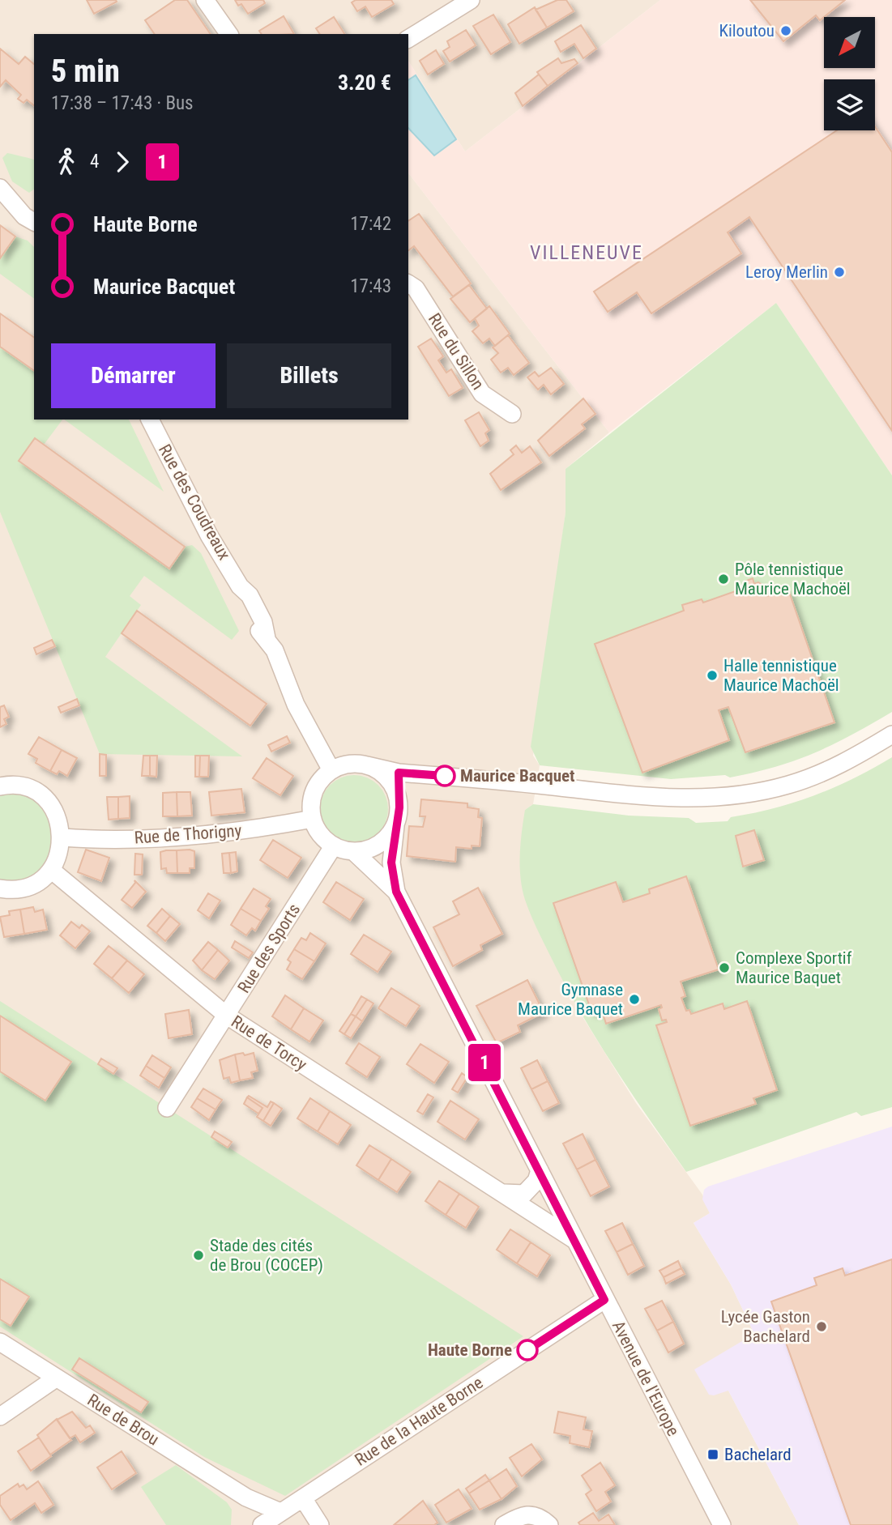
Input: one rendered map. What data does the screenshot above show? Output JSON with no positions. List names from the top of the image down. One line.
{"streets":{"street":["Rue du Sillon","Rue des Coudreaux","Rue de Thorigny","Rue des Sports","Rue de Torcy","Avenue de l'Europe","Rue de Brou","Rue de la Haute Borne"]},"crossings":[["Rue des Coudreaux","Rue de Thorigny"],["Rue des Coudreaux","Rue des Sports"],["Rue de Thorigny","Rue des Sports"],["Rue des Sports","Rue de Torcy"],["Rue de Torcy","Avenue de l'Europe"],["Avenue de l'Europe","Rue de la Haute Borne"],["Rue de Brou","Rue de la Haute Borne"]],"districts":["VILLENEUVE"],"places":{"other":["Kiloutou","Leroy Merlin","Pôle tennistique Maurice Machoël","Halle tennistique Maurice Machoël","Maurice Bacquet","Complexe Sportif Maurice Baquet","Gymnase Maurice Baquet","Stade des cités de Brou (COCEP)","Lycée Gaston Bachelard","Haute Borne"],"transit":["Bachelard"]},"lines":["bus line 1"],"north":"bottom left","page":{"on_map":"1","heading":["5 min","17:38 – 17:43 · Bus","3.20 €"],"legs":["4","1"],"list":[{"name":"Haute Borne","value":"17:42"},{"name":"Maurice Bacquet","value":"17:43"}],"buttons":["Démarrer","Billets"]}}
